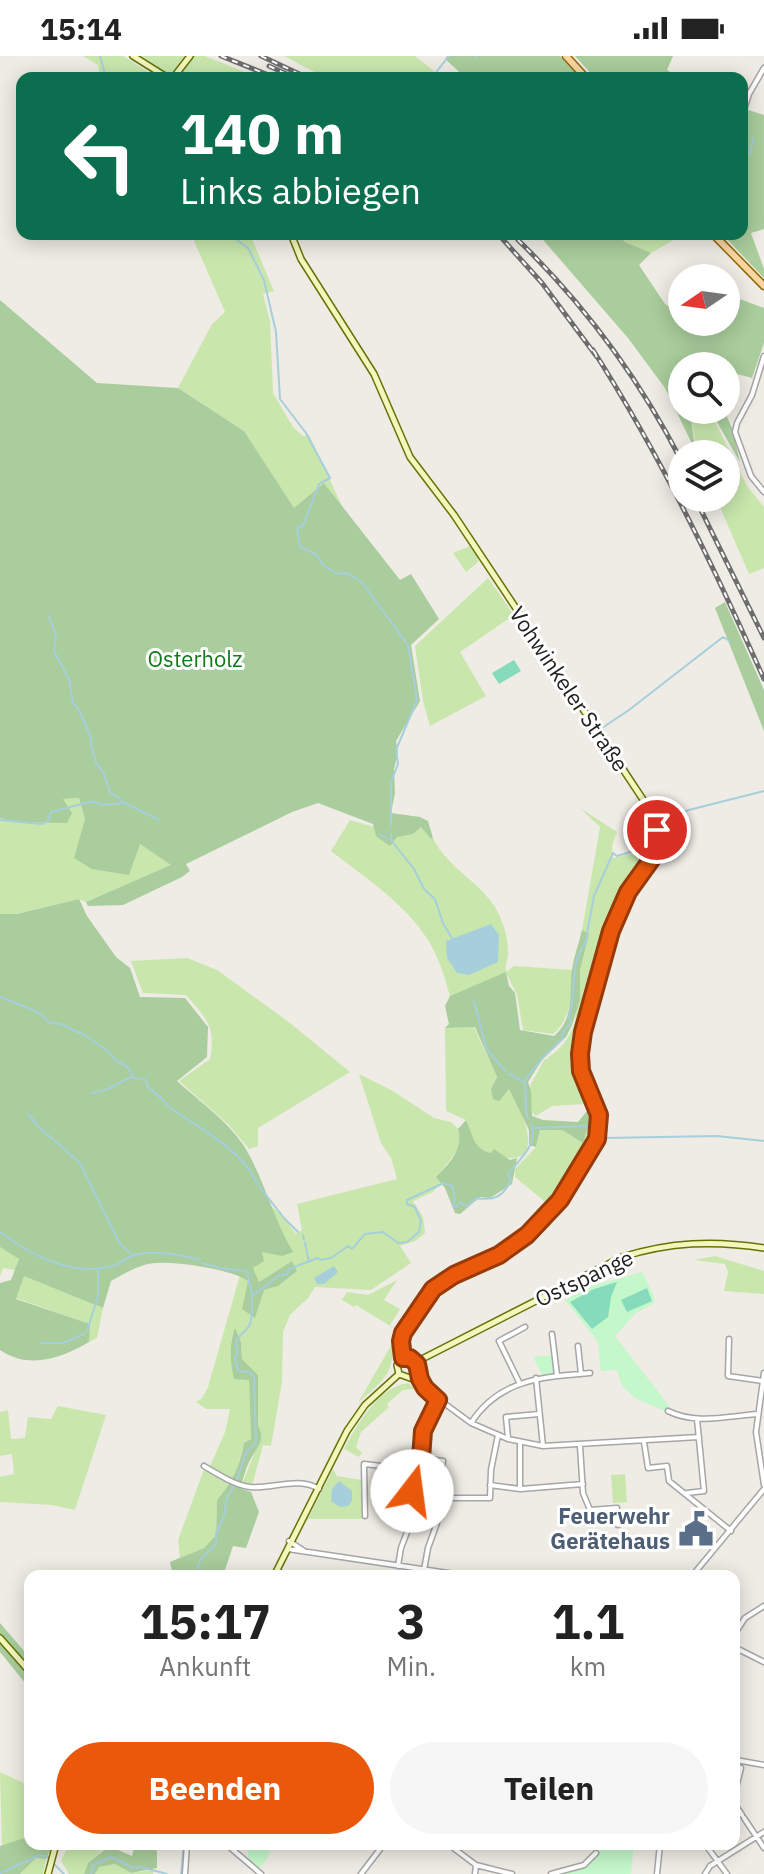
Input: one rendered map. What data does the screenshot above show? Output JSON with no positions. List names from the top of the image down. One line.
{"streets":{"street":["Vohwinkeler Straße","Ostspange"]},"crossings":[["Vohwinkeler Straße","Ostspange"]],"parks":["Osterholz"],"places":{"public building":["Feuerwehr Gerätehaus"]},"north":"left","page":{"status":"15:14","turn":["140 m","Links abbiegen"],"eta":["15:17","Ankunft","3","Min.","1.1","km"],"buttons":["Beenden","Teilen"]}}
